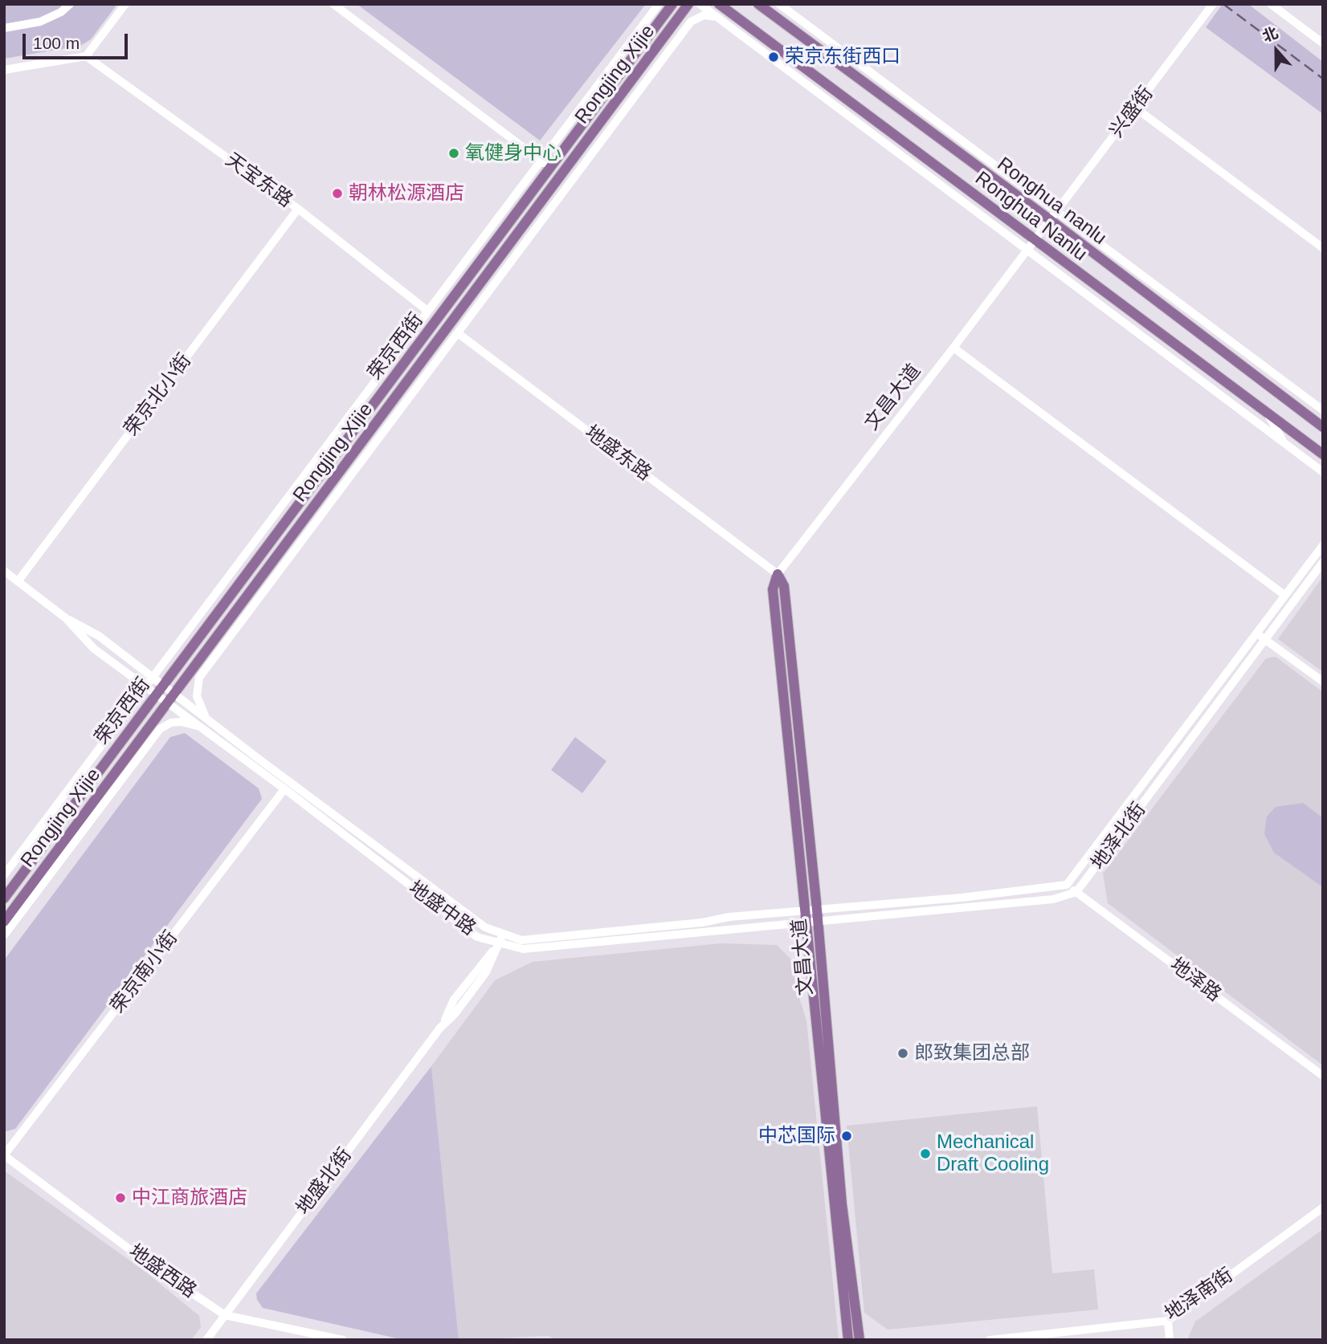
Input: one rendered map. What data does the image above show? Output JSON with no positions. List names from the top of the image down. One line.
{"streets":{"main road":["Rongjing Xijie","Ronghua nanlu","Ronghua Nanlu","荣京西街","文昌大道"],"street":["兴盛街","天宝东路","荣京北小街","地盛东路","地泽北街","地盛中路","荣京南小街","地泽路","地盛北街","地盛西路","地泽南街"]},"crossings":[["Rongjing Xijie","地盛中路"],["兴盛街","Ronghua nanlu"],["兴盛街","Ronghua Nanlu"],["兴盛街","文昌大道"],["天宝东路","荣京北小街"],["Ronghua Nanlu","文昌大道"],["荣京西街","地盛中路"],["文昌大道","地盛东路"],["文昌大道","地盛中路"],["地泽北街","地泽路"],["地盛中路","荣京南小街"],["地盛中路","地盛北街"],["荣京南小街","地盛西路"],["地盛北街","地盛西路"]],"places":["荣京东街西口","氧健身中心","朝林松源酒店","郎致集团总部","中芯国际","Mechanical Draft Cooling","中江商旅酒店"],"scale_bar":"100 m","north":"top"}
